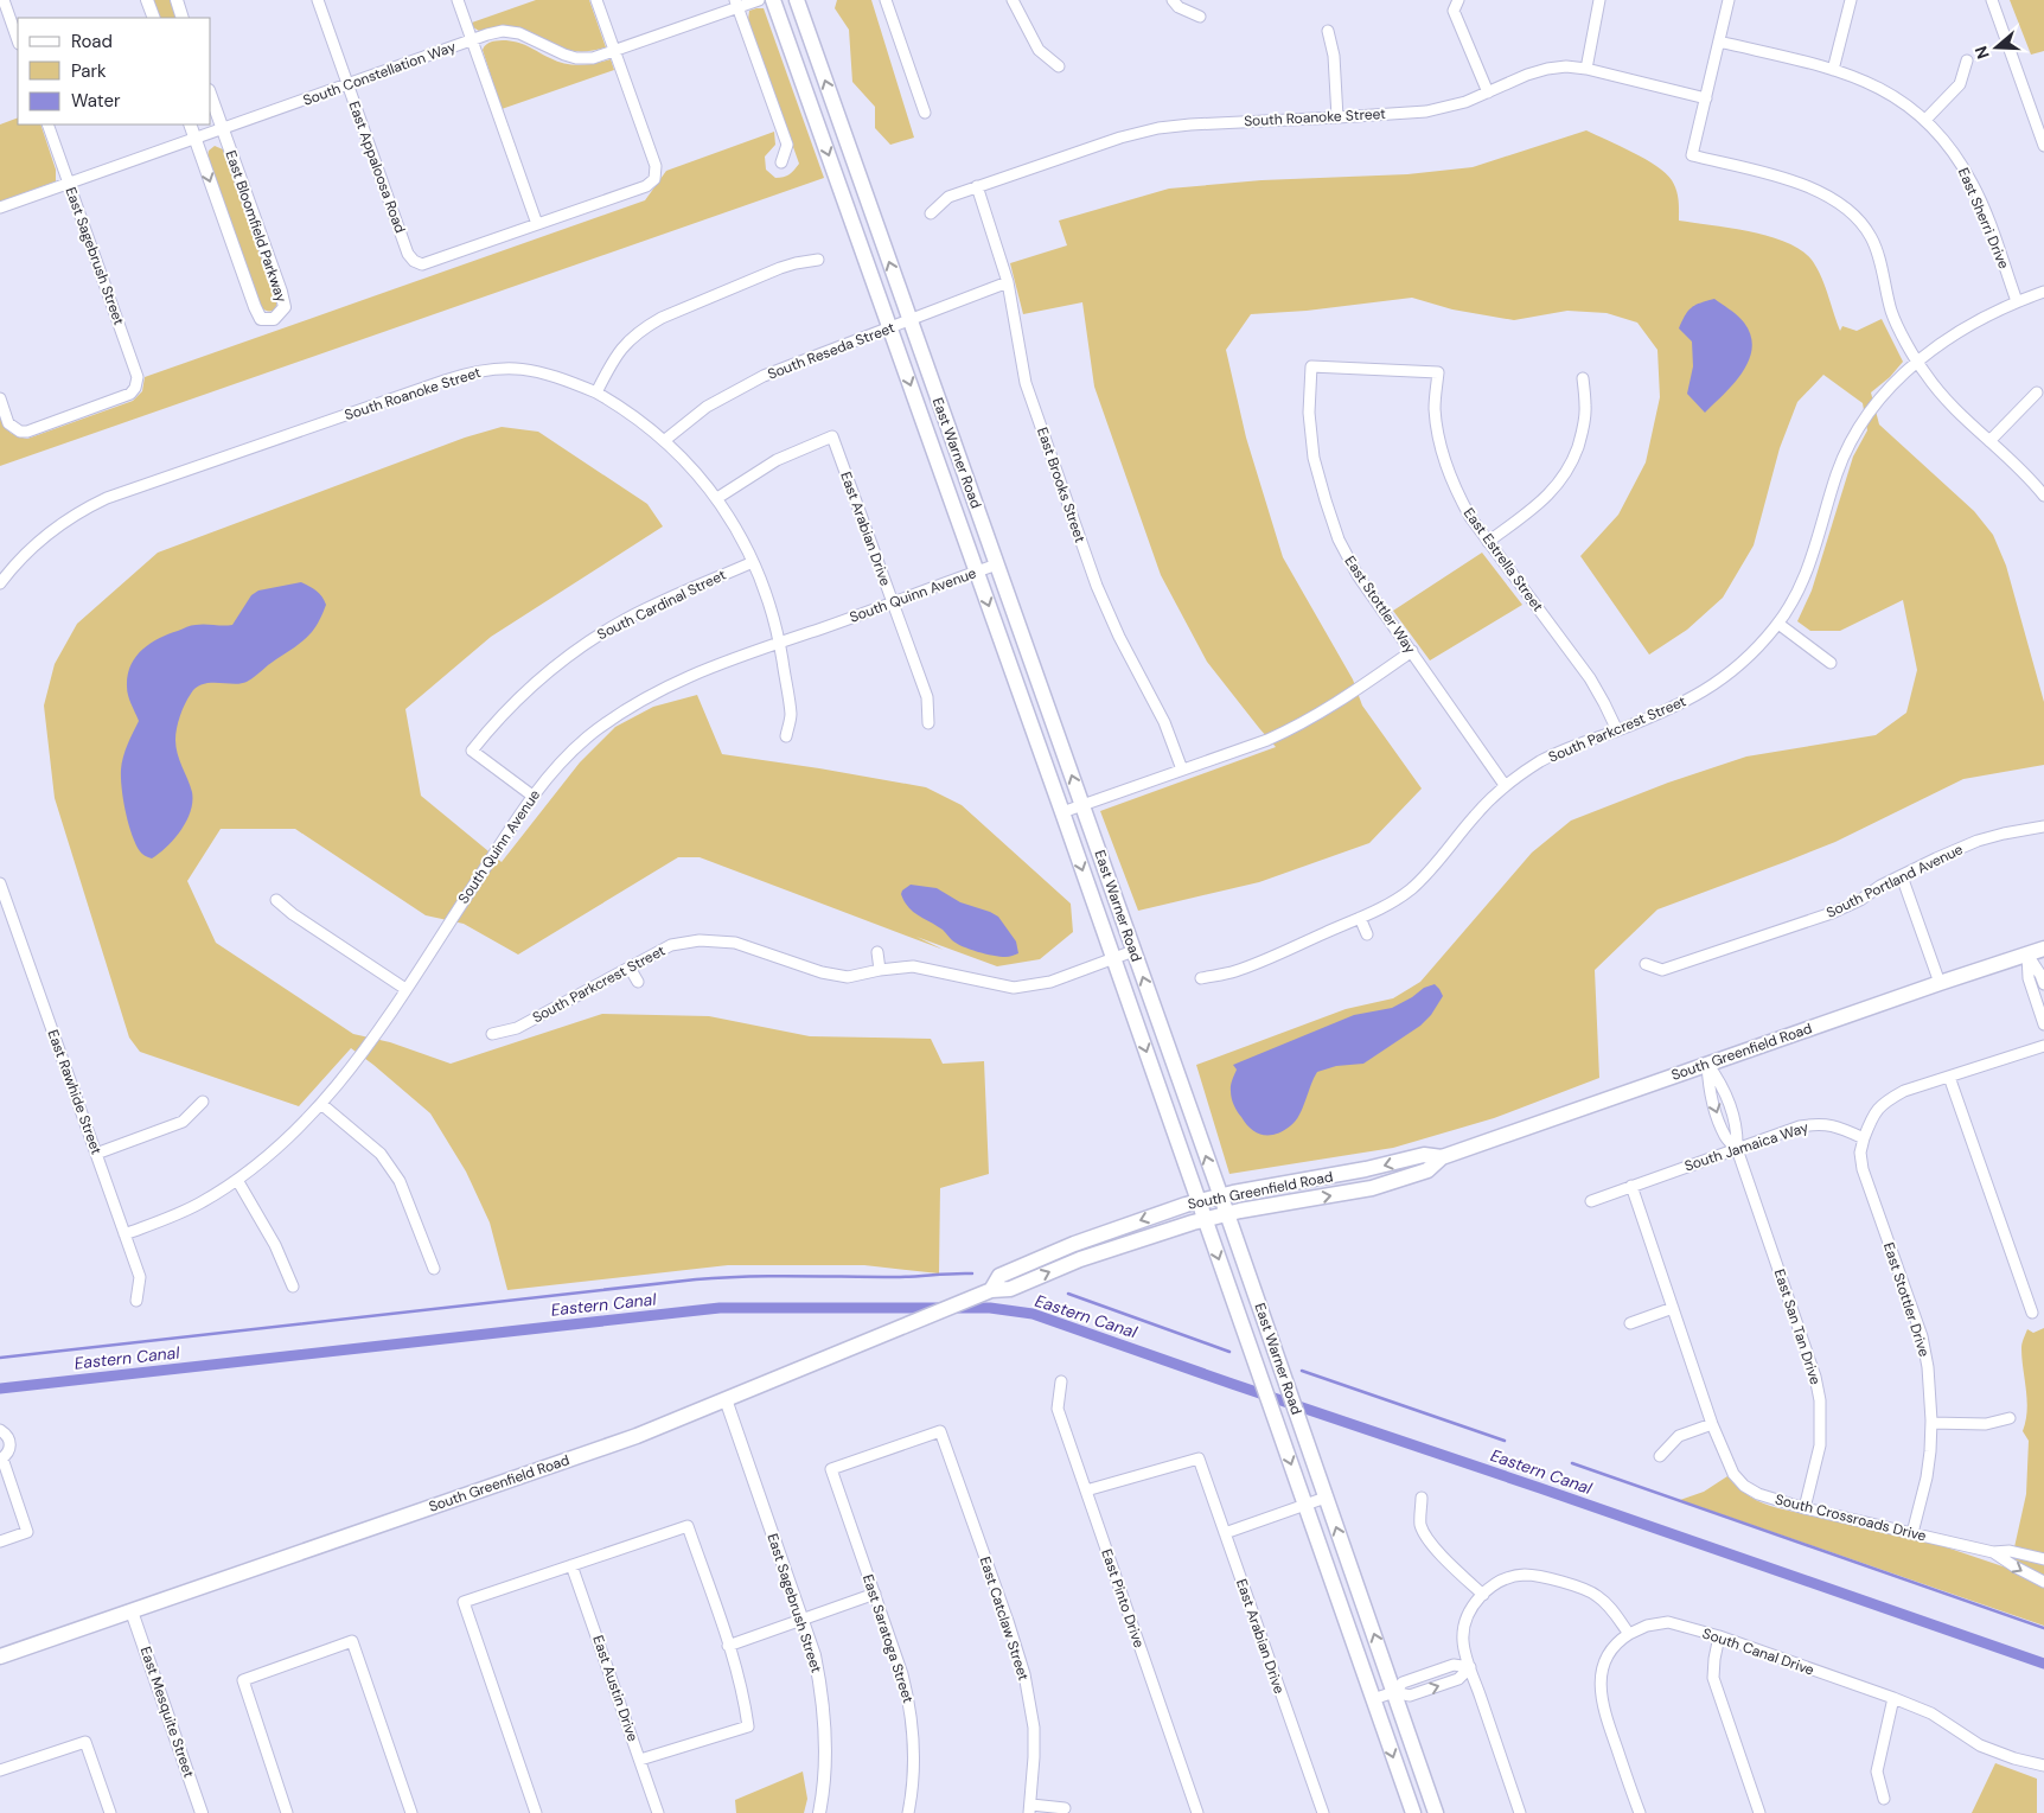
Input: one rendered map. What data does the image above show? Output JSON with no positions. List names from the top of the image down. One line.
{"streets":{"main road":["East Warner Road","South Greenfield Road"],"street":["South Constellation Way","South Roanoke Street","East Appaloosa Road","East Sherri Drive","East Bloomfield Parkway","East Sagebrush Street","South Reseda Street","East Brooks Street","East Arabian Drive","East Estrella Street","South Quinn Avenue","South Cardinal Street","East Stottler Way","South Parkcrest Street","South Portland Avenue","East Rawhide Street","South Jamaica Way","East Stottler Drive","East San Tan Drive","South Crossroads Drive","East Pinto Drive","East Catclaw Street","East Saratoga Street","South Canal Drive","East Austin Drive","East Mesquite Street"]},"crossings":[["South Constellation Way","East Appaloosa Road"],["South Constellation Way","East Bloomfield Parkway"],["South Constellation Way","East Sagebrush Street"],["South Roanoke Street","East Brooks Street"],["East Sherri Drive","South Parkcrest Street"],["East Sagebrush Street","South Greenfield Road"],["South Reseda Street","East Warner Road"],["South Reseda Street","East Brooks Street"],["East Warner Road","South Quinn Avenue"],["East Warner Road","South Parkcrest Street"],["East Warner Road","South Greenfield Road"],["East Arabian Drive","South Quinn Avenue"],["East Arabian Drive","East Pinto Drive"],["East Estrella Street","East Stottler Way"],["East Estrella Street","South Parkcrest Street"],["South Quinn Avenue","South Cardinal Street"],["South Quinn Avenue","East Rawhide Street"],["East Stottler Way","South Parkcrest Street"],["South Greenfield Road","East San Tan Drive"],["South Greenfield Road","East Mesquite Street"],["South Jamaica Way","East Stottler Drive"],["South Jamaica Way","East San Tan Drive"],["South Jamaica Way","South Crossroads Drive"],["East Stottler Drive","South Crossroads Drive"],["East San Tan Drive","South Crossroads Drive"],["East Catclaw Street","East Saratoga Street"]],"water":["Eastern Canal"],"legend":["Road","Park","Water"],"north":"left"}
